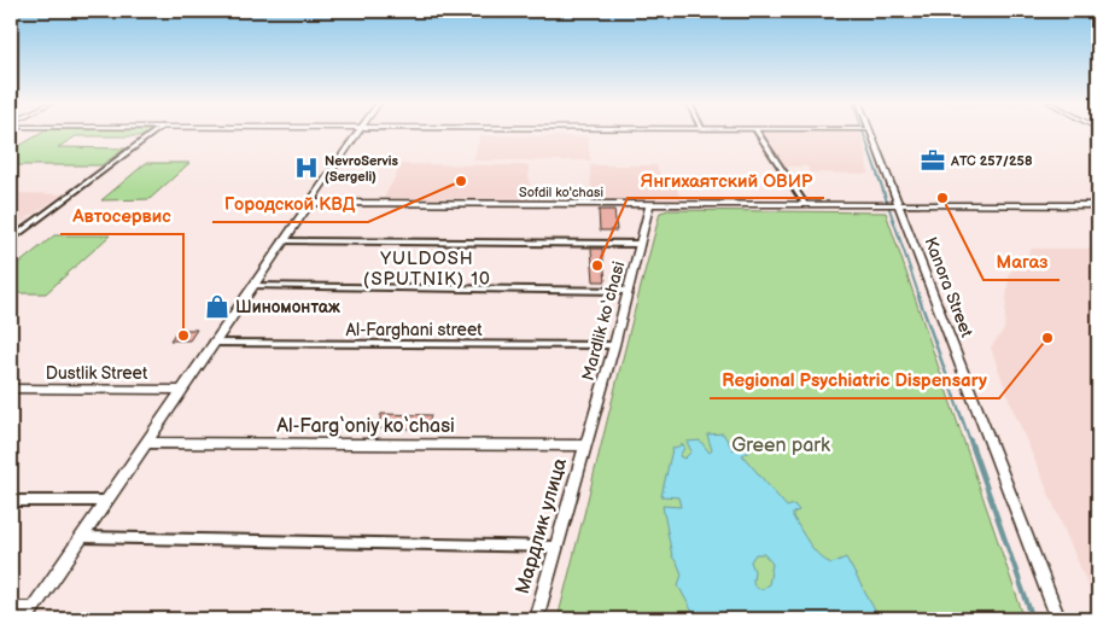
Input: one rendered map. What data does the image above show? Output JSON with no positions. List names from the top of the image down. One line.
{"streets":{"street":["Sofdil ko'chasi","Kanora Street","Mardlik ko‘chasi","Al-Farghani street","Dustlik Street","Al-Farg‘oniy ko‘chasi","Мардлик улица"]},"crossings":[["Sofdil ko'chasi","Kanora Street"],["Sofdil ko'chasi","Mardlik ko‘chasi"],["Mardlik ko‘chasi","Al-Farghani street"],["Mardlik ko‘chasi","Al-Farg‘oniy ko‘chasi"],["Mardlik ko‘chasi","Мардлик улица"],["Al-Farg‘oniy ko‘chasi","Мардлик улица"]],"districts":["YULDOSH (SPUTNIK) 10"],"parks":["Green park"],"places":{"office":["АТС 257/258"],"hospital":["NevroServis (Sergeli)"],"other":["Городской КВД","Магаз","Янгихаятский ОВИР","Автосервис","Regional Psychiatric Dispensary"],"shop":["Шиномонтаж"]}}
